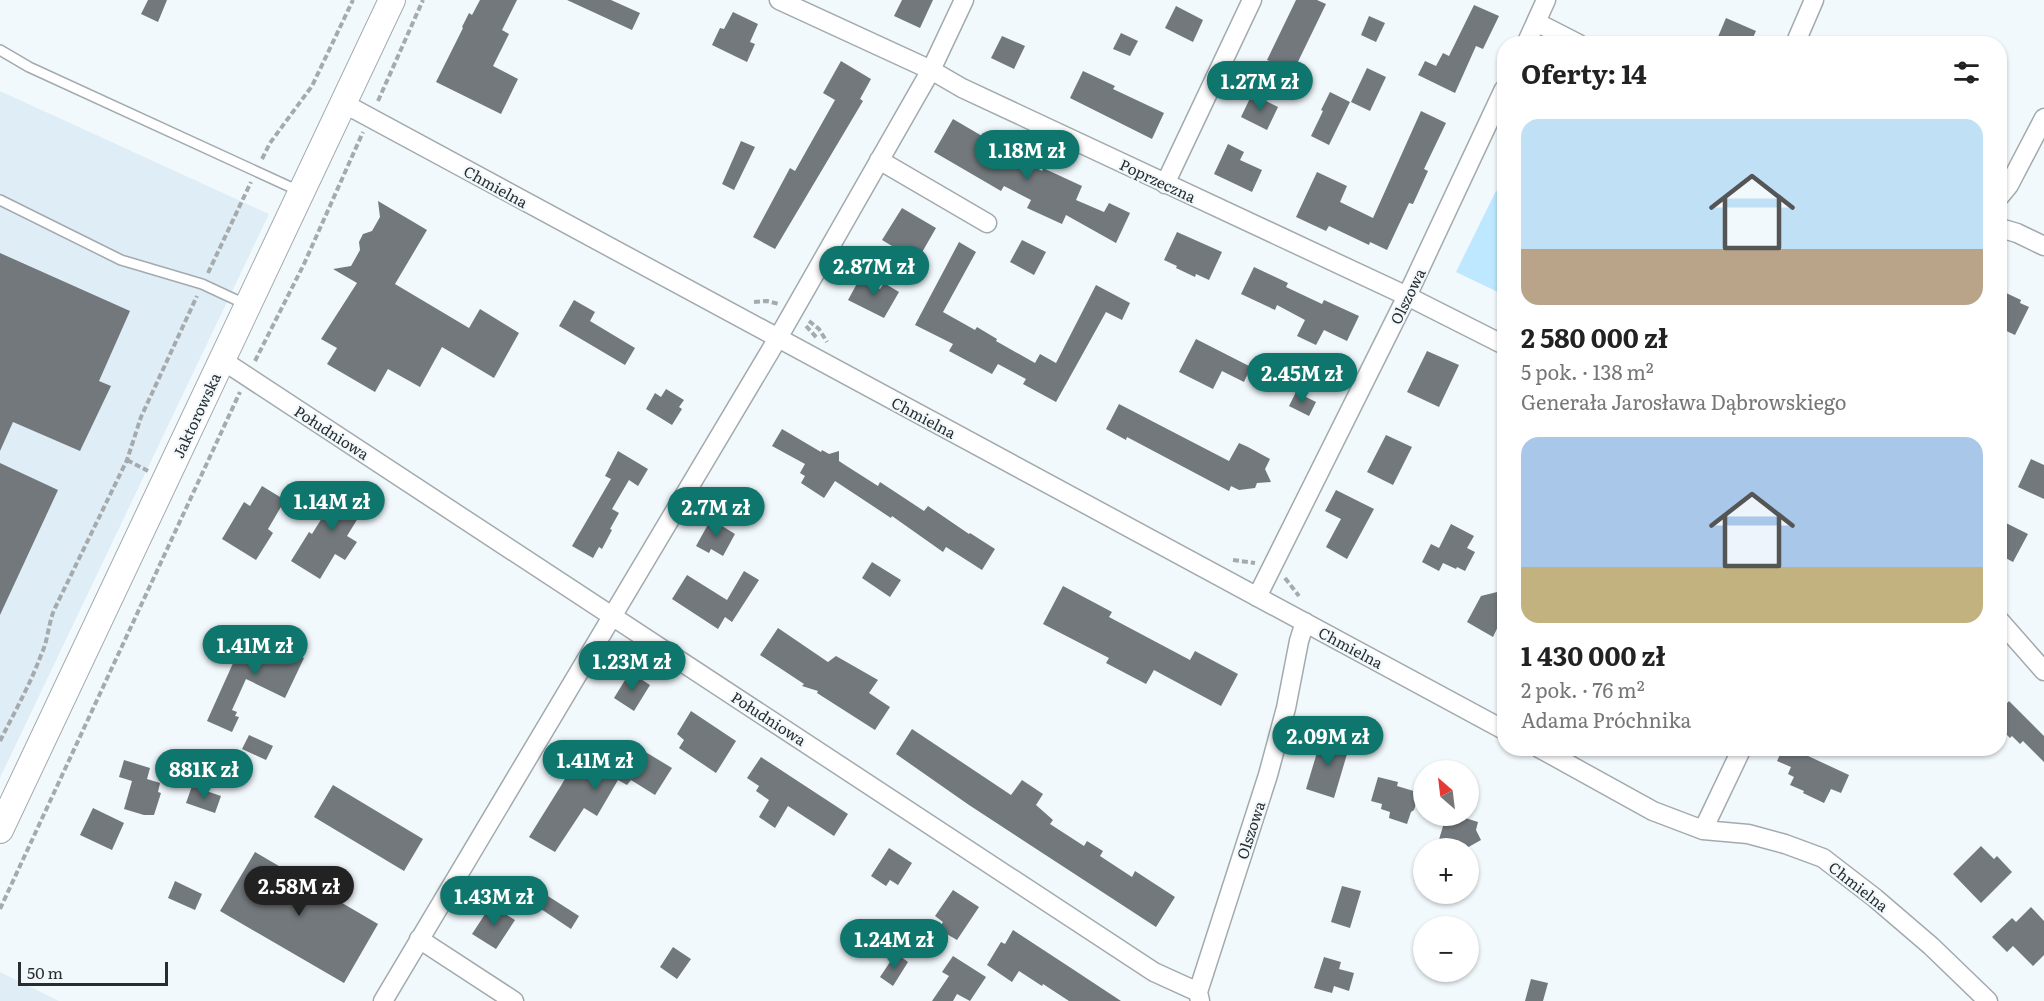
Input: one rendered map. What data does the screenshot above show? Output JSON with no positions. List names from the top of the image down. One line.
{"streets":{"main road":["Jaktorowska"],"street":["Poprzeczna","Chmielna","Olszowa","Południowa"]},"crossings":[["Poprzeczna","Olszowa"],["Chmielna","Olszowa"],["Chmielna","Jaktorowska"],["Olszowa","Południowa"],["Jaktorowska","Południowa"]],"scale_bar":"50 m","north":"top left","page":{"heading":"Oferty: 14","price":["1.27M zł","1.18M zł","2.87M zł","2.45M zł","1.14M zł","2.7M zł","1.41M zł","1.23M zł","2.09M zł","1.41M zł","881K zł","2.58M zł","1.43M zł","1.24M zł"],"list":[{"name":"2 580 000 zł","note":"5 pok. · 138 m² · Generała Jarosława Dąbrowskiego"},{"name":"1 430 000 zł","note":"2 pok. · 76 m² · Adama Próchnika"}],"map_buttons":["+","−"],"scale":"50 m"}}
